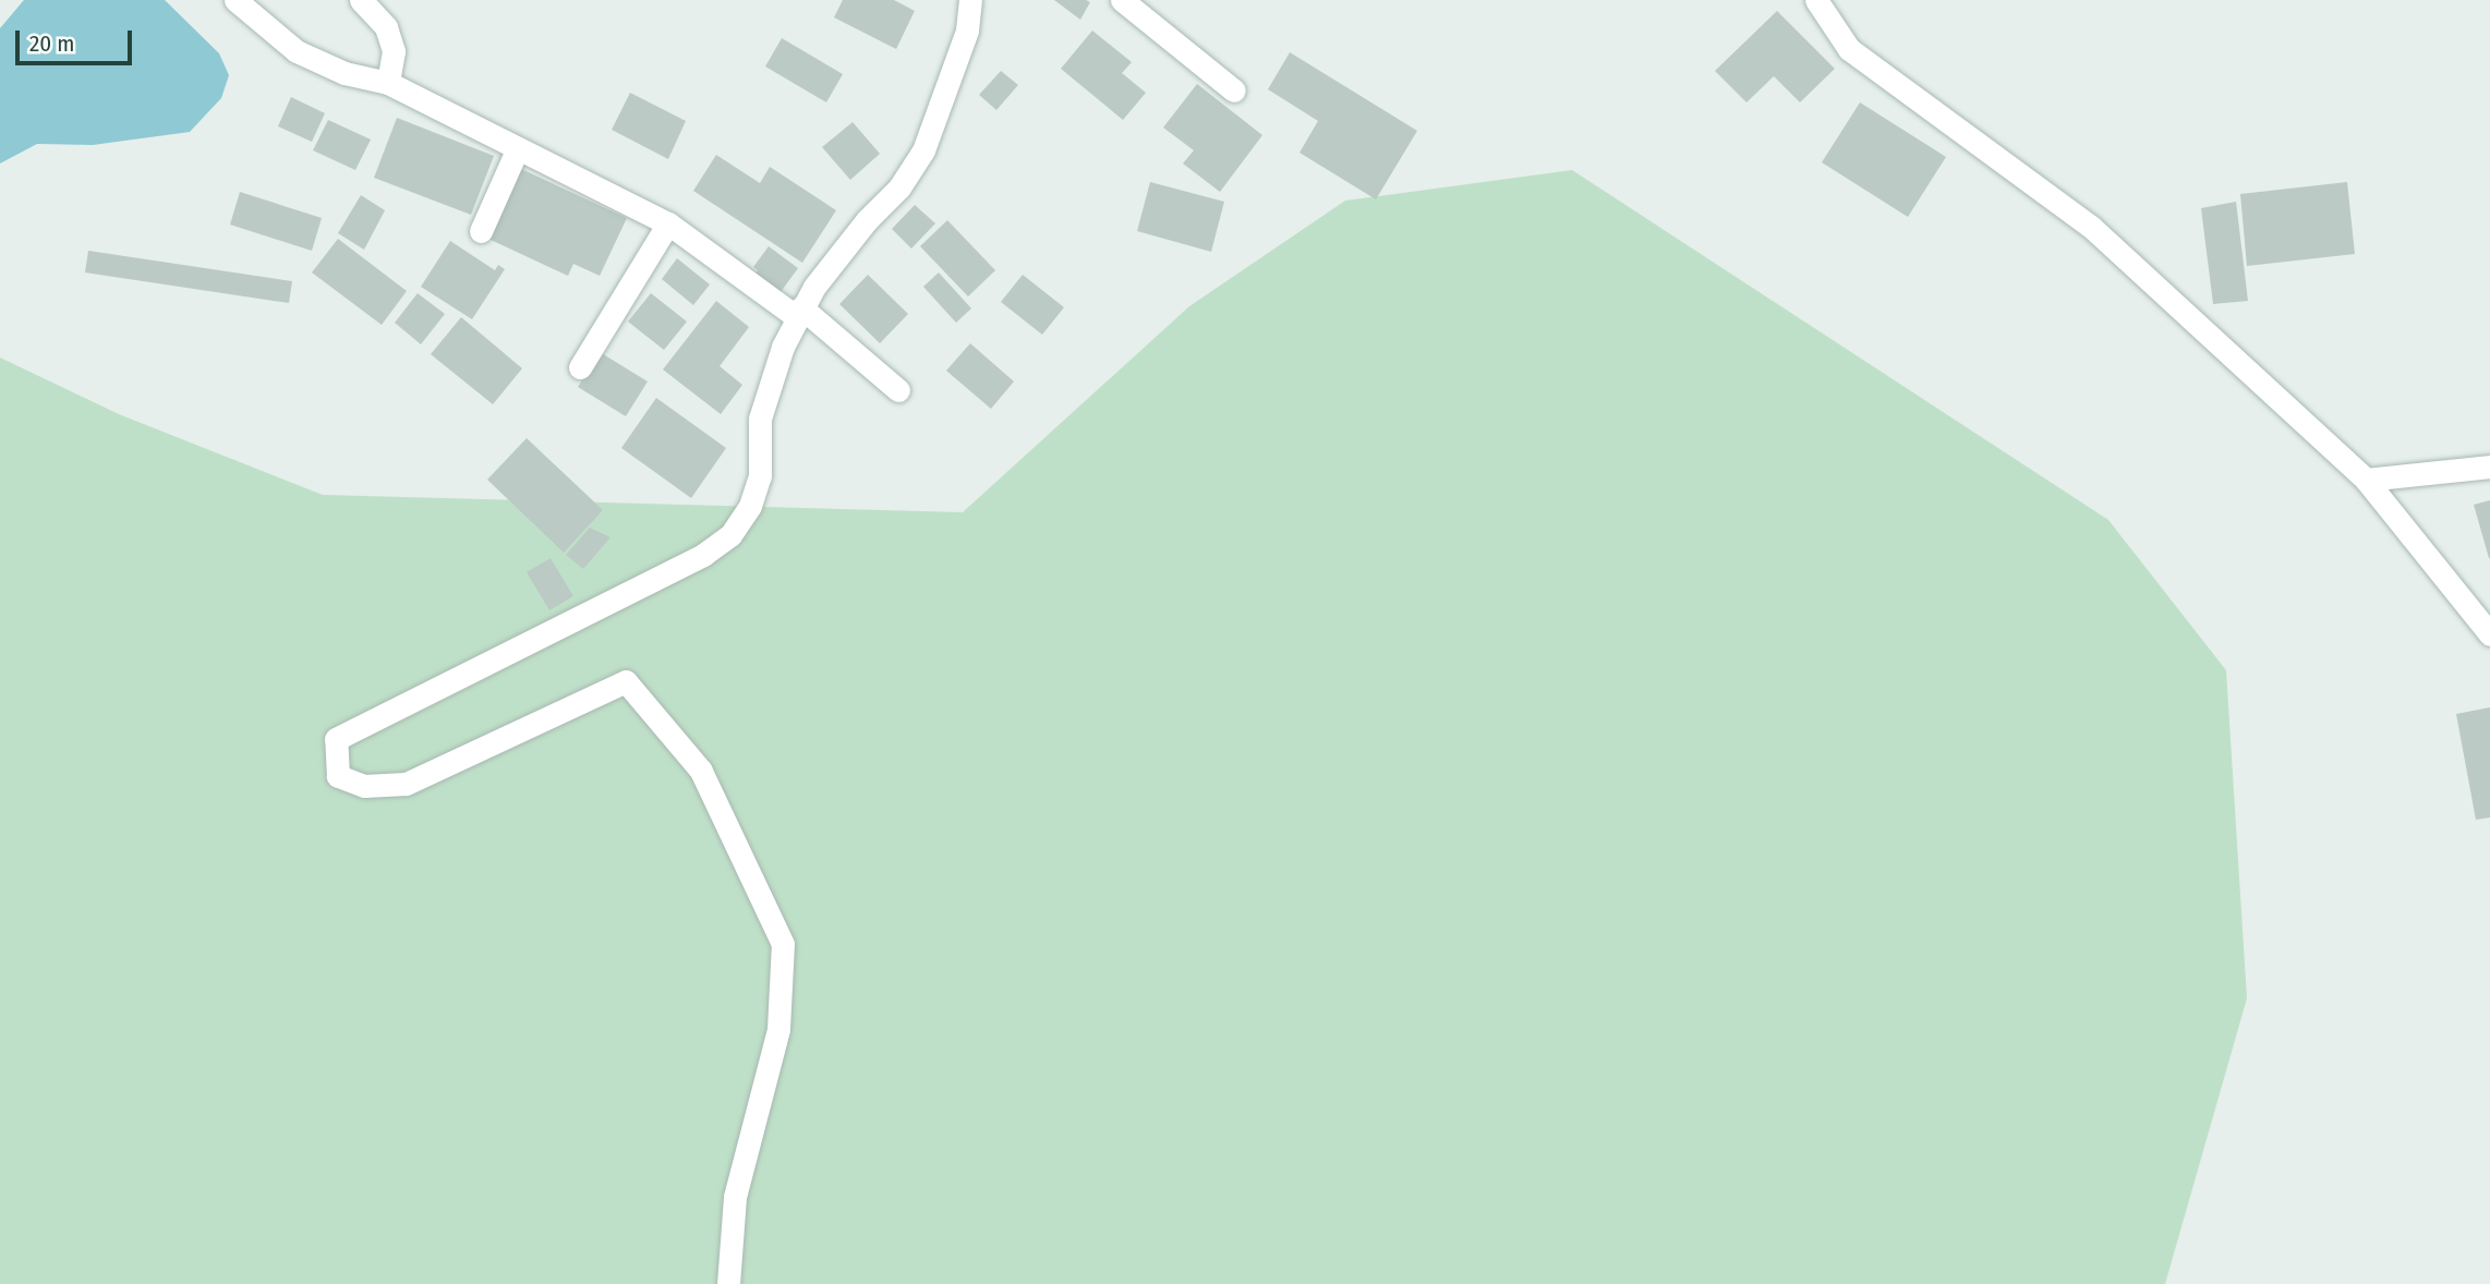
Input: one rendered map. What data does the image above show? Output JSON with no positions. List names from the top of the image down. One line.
{"scale_bar":"20 m"}
